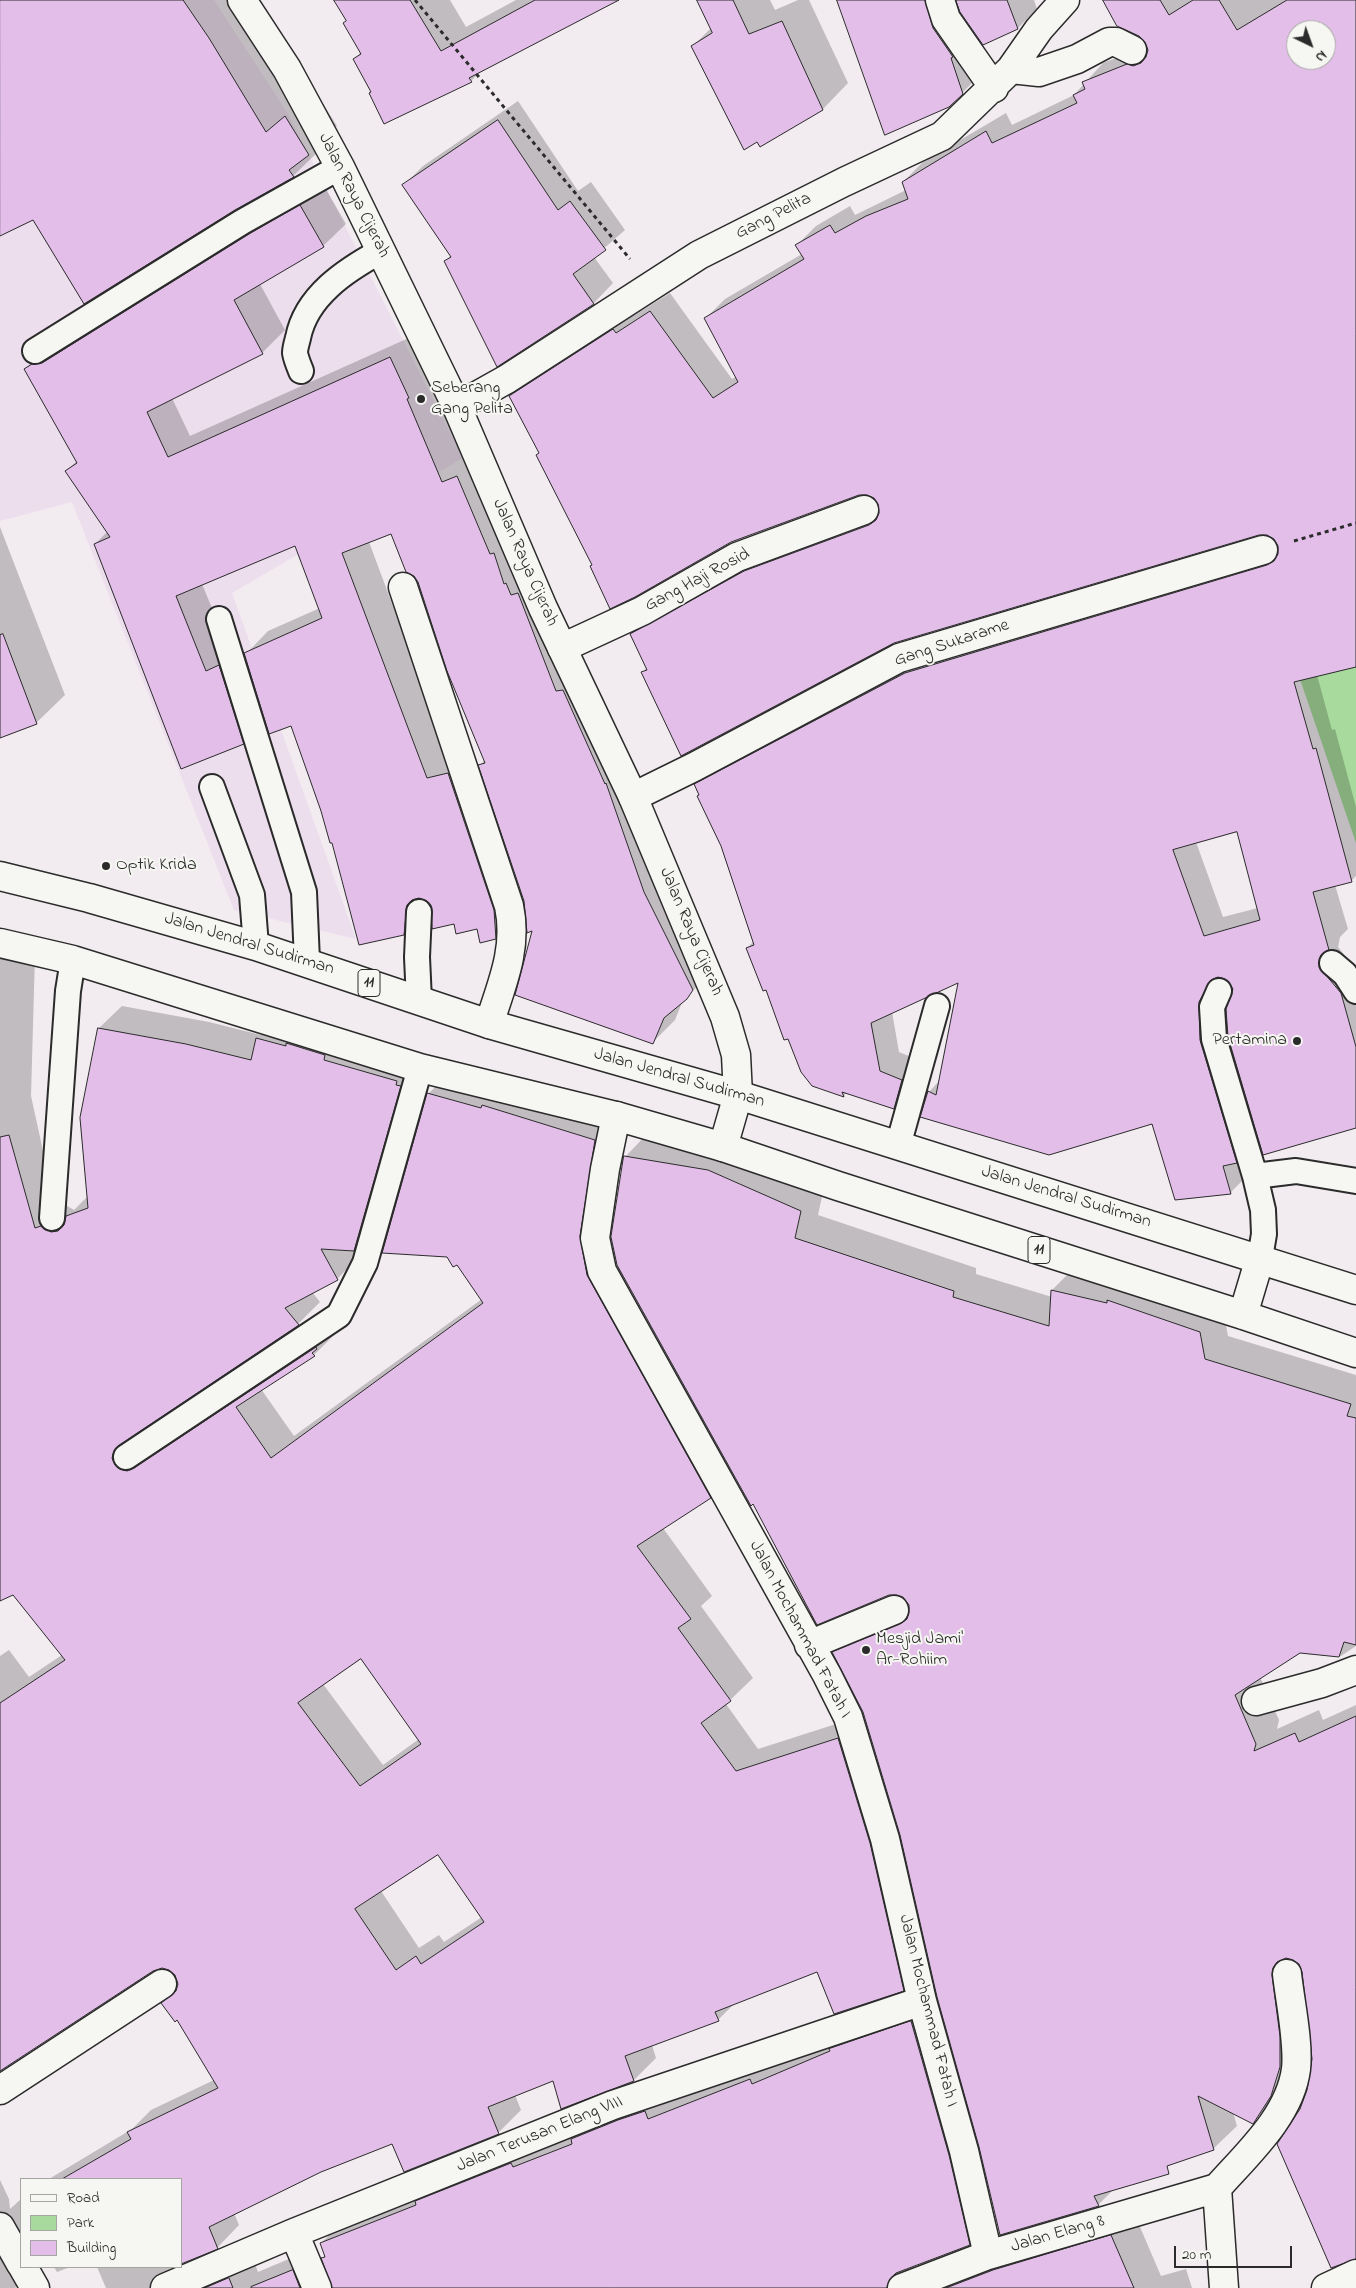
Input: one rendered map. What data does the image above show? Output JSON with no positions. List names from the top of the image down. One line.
{"streets":{"main road":["Jalan Raya Cijerah","Gang Pelita","Gang Haji Rosid","Gang Sukarame","Jalan Jendral Sudirman","11","Jalan Mochammad Fatah I","Jalan Terusan Elang VIII","Jalan Elang 8"]},"crossings":[["Jalan Raya Cijerah","Gang Pelita"],["Jalan Raya Cijerah","Gang Haji Rosid"],["Jalan Raya Cijerah","Gang Sukarame"],["Jalan Raya Cijerah","Jalan Jendral Sudirman"],["Jalan Raya Cijerah","11"],["11","Jalan Mochammad Fatah I"],["Jalan Mochammad Fatah I","Jalan Terusan Elang VIII"],["Jalan Mochammad Fatah I","Jalan Elang 8"]],"places":["Seberang Gang Pelita","Optik Krida","Pertamina","Mesjid Jami' Ar-Rohiim"],"legend":["Road","Park","Building"],"scale_bar":"20 m","north":"bottom right"}
